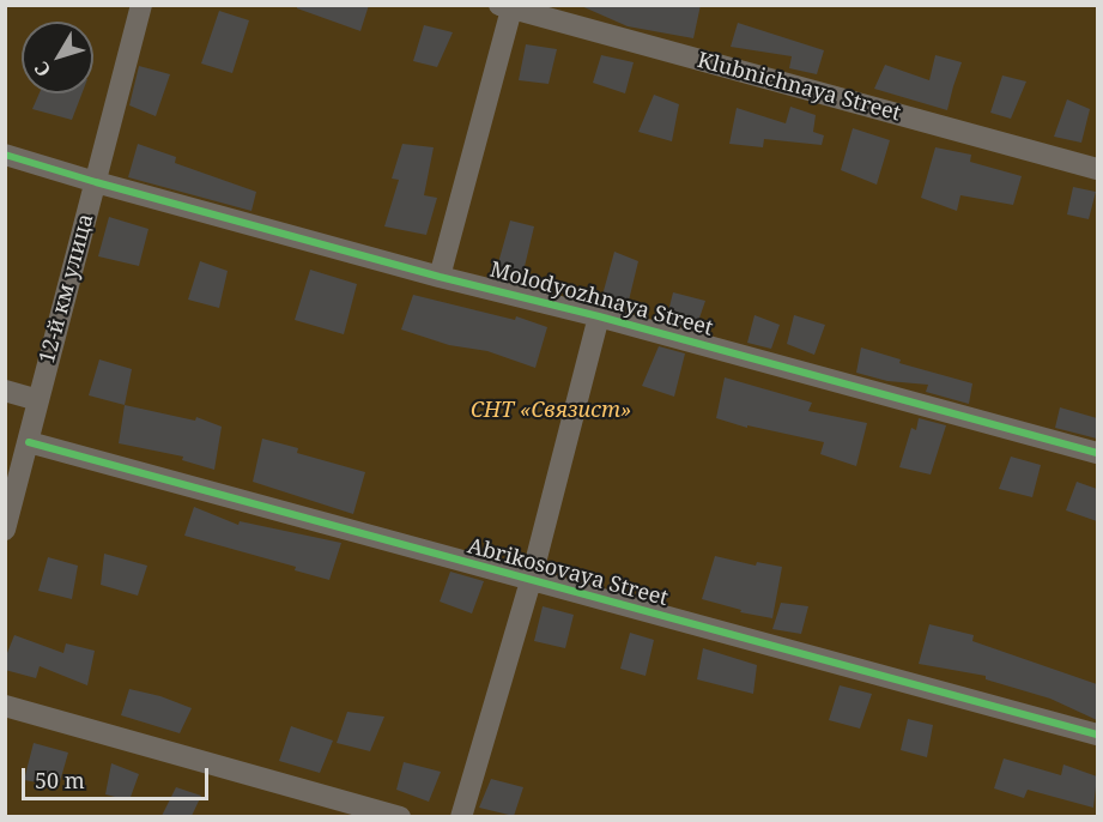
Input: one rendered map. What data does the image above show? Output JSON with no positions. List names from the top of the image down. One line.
{"streets":{"street":["Klubnichnaya Street","12-й км улица","Molodyozhnaya Street","Abrikosovaya Street"]},"crossings":[["12-й км улица","Molodyozhnaya Street"],["12-й км улица","Abrikosovaya Street"]],"parks":["СНТ «Связист»"],"scale_bar":"50 m","north":"bottom left"}
